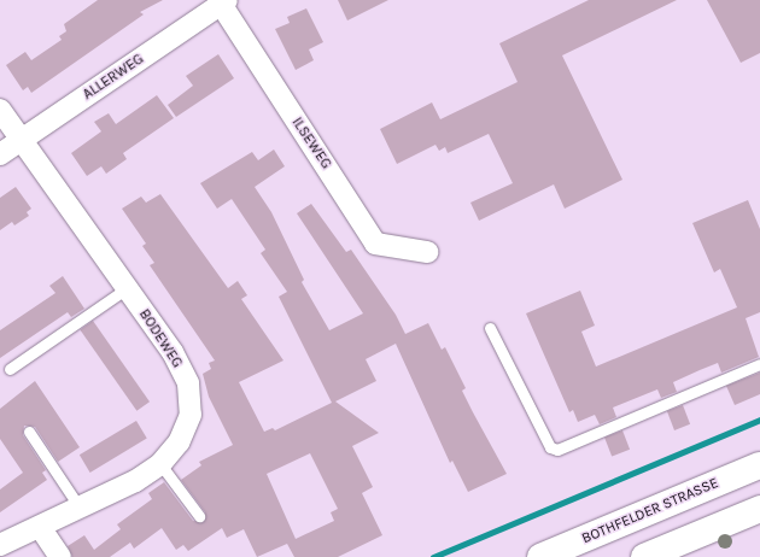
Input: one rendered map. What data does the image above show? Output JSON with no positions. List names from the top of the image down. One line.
{"streets":{"main road":["BOTHFELDER STRASSE"],"street":["ALLERWEG","ILSEWEG","BODEWEG"]},"crossings":[["ALLERWEG","ILSEWEG"],["ALLERWEG","BODEWEG"]]}
